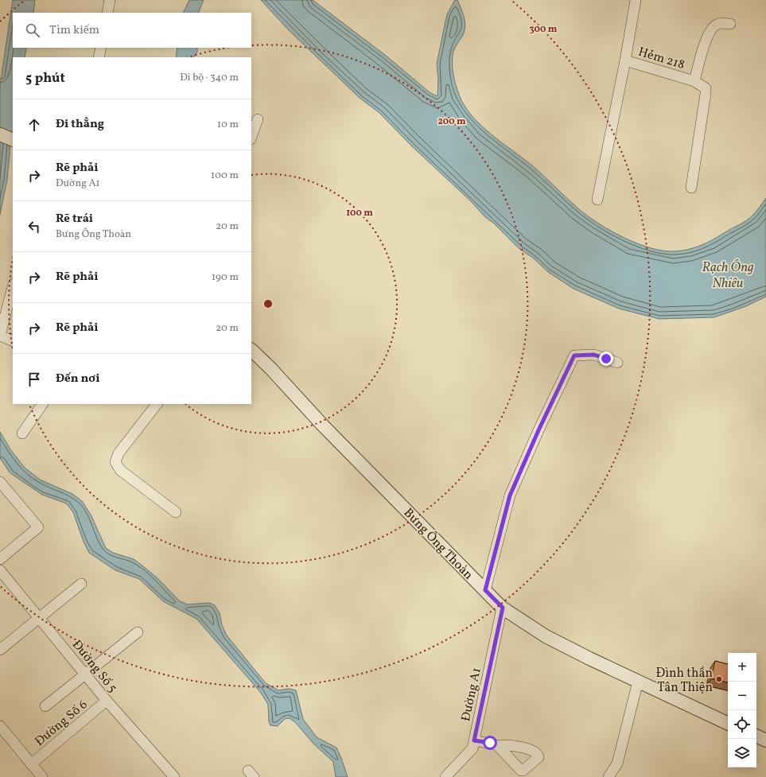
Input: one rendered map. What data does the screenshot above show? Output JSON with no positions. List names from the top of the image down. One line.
{"streets":{"street":["Hẻm 218","Bưng Ông Thoàn","Đường Số 5","Đường A1","Đường Số 6"]},"crossings":[["Bưng Ông Thoàn","Đường A1"],["Đường Số 5","Đường Số 6"]],"water":["Rạch Ông Nhiêu"],"places":["Đình thần Tân Thiện"],"page":{"search":"Tìm kiếm","heading":["5 phút","Đi bộ · 340 m"],"list":[["Đi thẳng","10 m"],["Rẽ phải","Đường A1","100 m"],["Rẽ trái","Bưng Ông Thoàn","20 m"],["Rẽ phải","190 m"],["Rẽ phải","20 m"],"Đến nơi"],"map_buttons":["+","−"]},"rings":["300 m","200 m","100 m"]}
